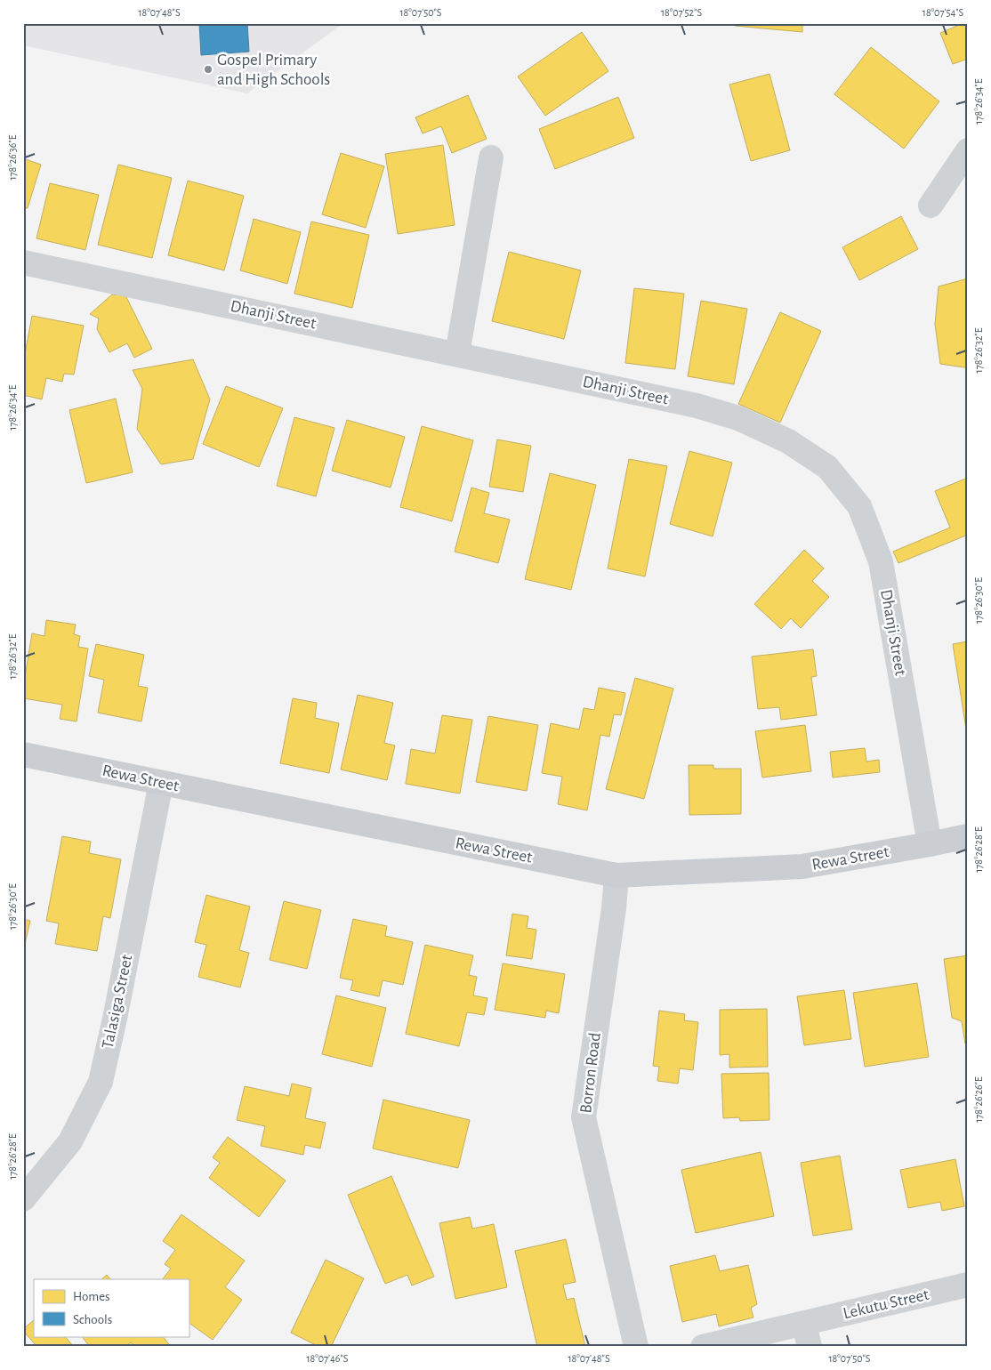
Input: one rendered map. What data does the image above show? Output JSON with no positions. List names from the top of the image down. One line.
{"streets":{"main road":["Rewa Street"],"street":["Dhanji Street","Talasiga Street","Borron Road","Lekutu Street"]},"crossings":[["Dhanji Street","Rewa Street"],["Rewa Street","Talasiga Street"],["Rewa Street","Borron Road"]],"places":["Gospel Primary and High Schools"],"legend":["Homes","Schools"],"coordinates":["18°07'48\"S","18°07'50\"S","18°07'52\"S","18°07'54\"S","178°26'34\"E","178°26'36\"E","178°26'32\"E","178°26'30\"E","178°26'28\"E","178°26'26\"E","18°07'46\"S"]}
